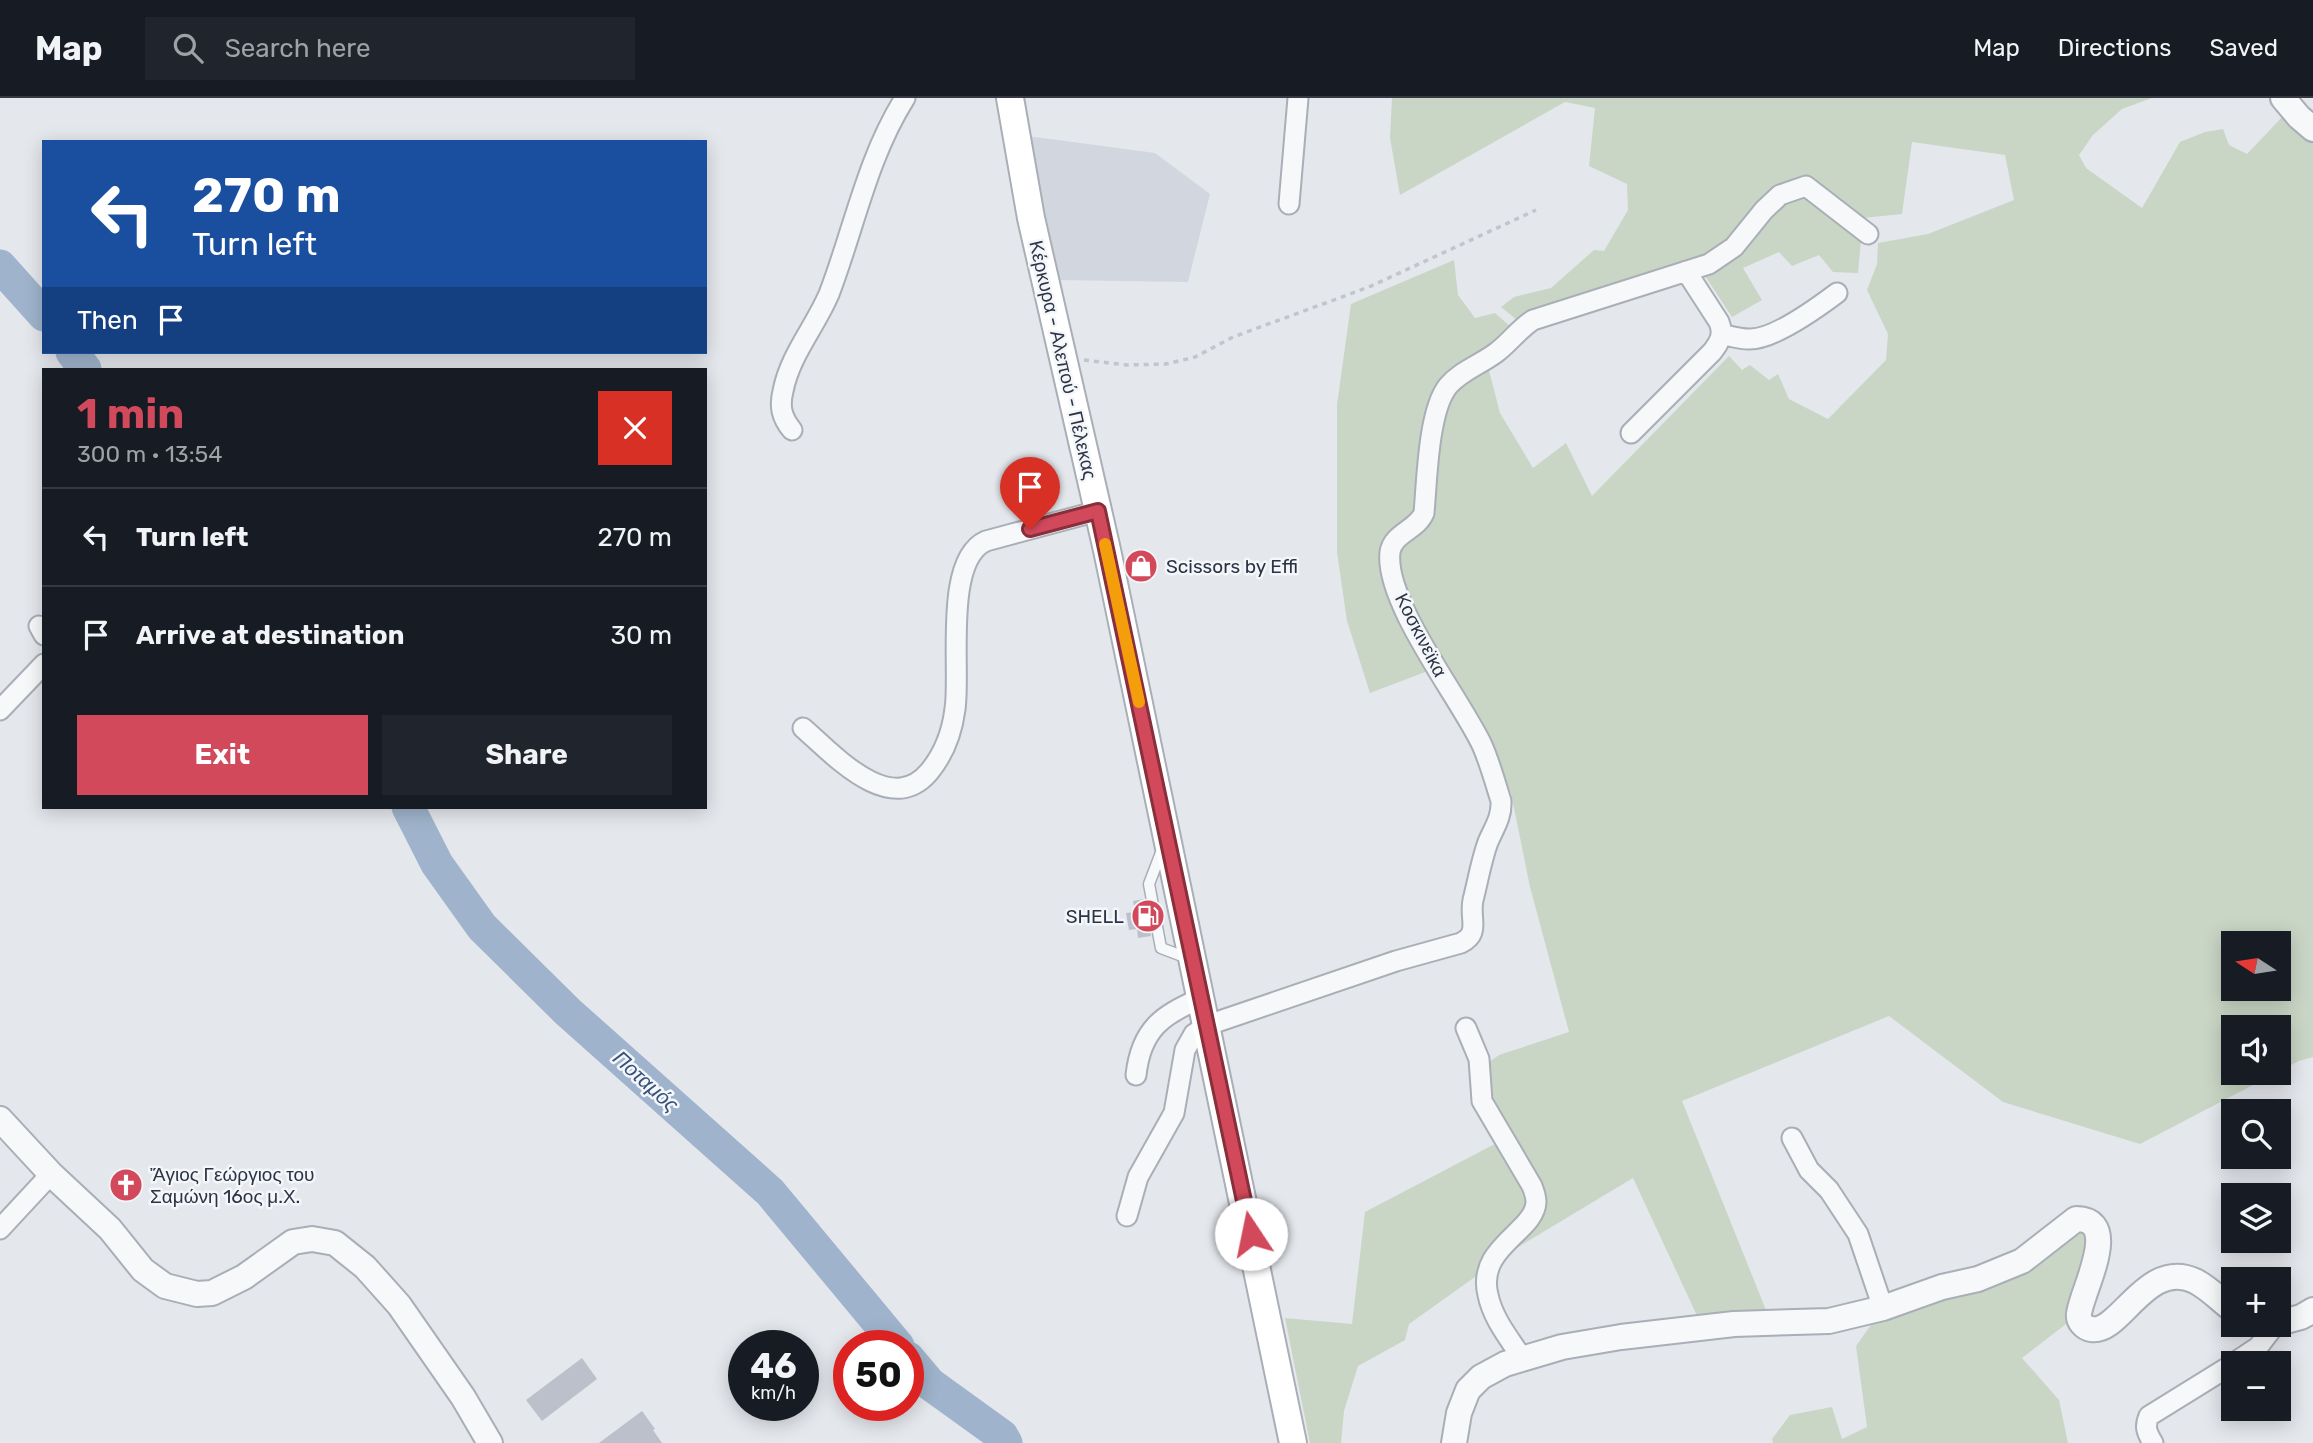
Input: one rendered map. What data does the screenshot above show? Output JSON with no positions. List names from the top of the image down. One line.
{"streets":{"main road":["Κέρκυρα - Αλεπού - Πέλεκας"],"street":["Κοσκινεϊκα"]},"crossings":[["Κέρκυρα - Αλεπού - Πέλεκας","Κοσκινεϊκα"]],"water":["Ποταμός"],"places":{"shop":["Scissors by Effi"],"fuel station":["SHELL"],"church":["Ἄγιος Γεώργιος του Σαμώνη 16ος μ.Χ."]},"north":"left","page":{"header":"Map","search":"Search here","nav":["Map","Directions","Saved"],"turn":["270 m","Turn left"],"then":"Then","heading":["1 min","300 m · 13:54"],"list":[{"name":"Turn left","value":"270 m"},{"name":"Arrive at destination","value":"30 m"}],"buttons":["Exit","Share"],"map_buttons":["+","−"],"speed":"46 km/h","limit":"50"}}
